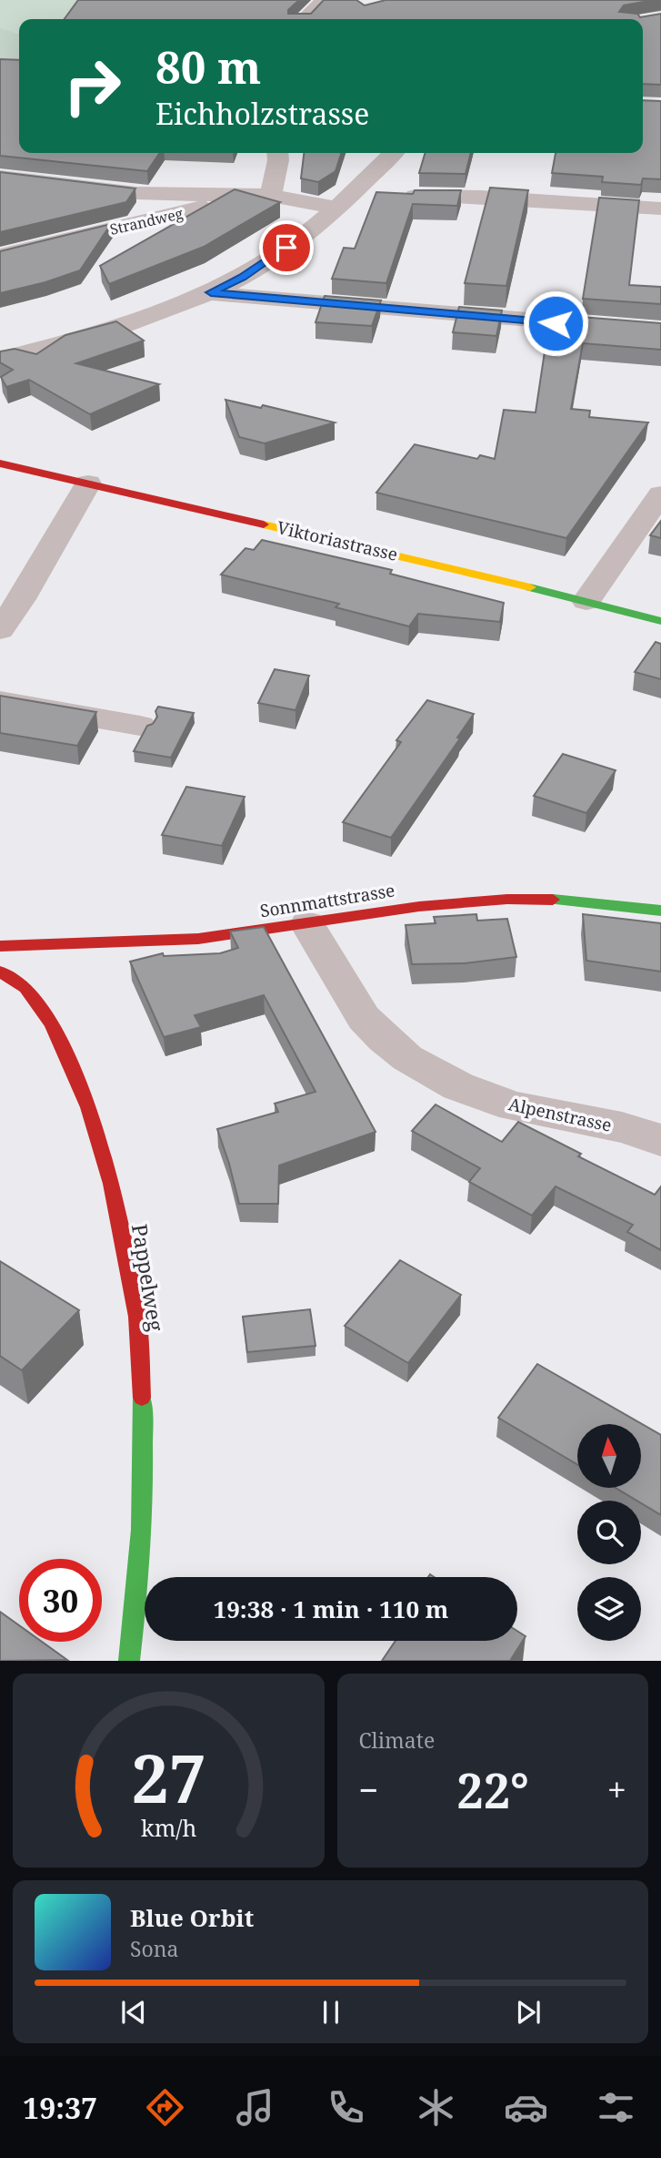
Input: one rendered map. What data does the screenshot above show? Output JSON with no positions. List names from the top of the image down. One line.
{"streets":{"street":["Strandweg","Viktoriastrasse","Sonnmattstrasse","Alpenstrasse","Pappelweg"]},"crossings":[["Sonnmattstrasse","Alpenstrasse"]],"north":"top","page":{"turn":["80 m","Eichholzstrasse"],"limit":"30","trip":"19:38 · 1 min · 110 m","tile":"Climate","heat":["−","22°","+"],"song":["Blue Orbit","Sona"],"tabs":"19:37","gauge":["27","km/h"]}}
